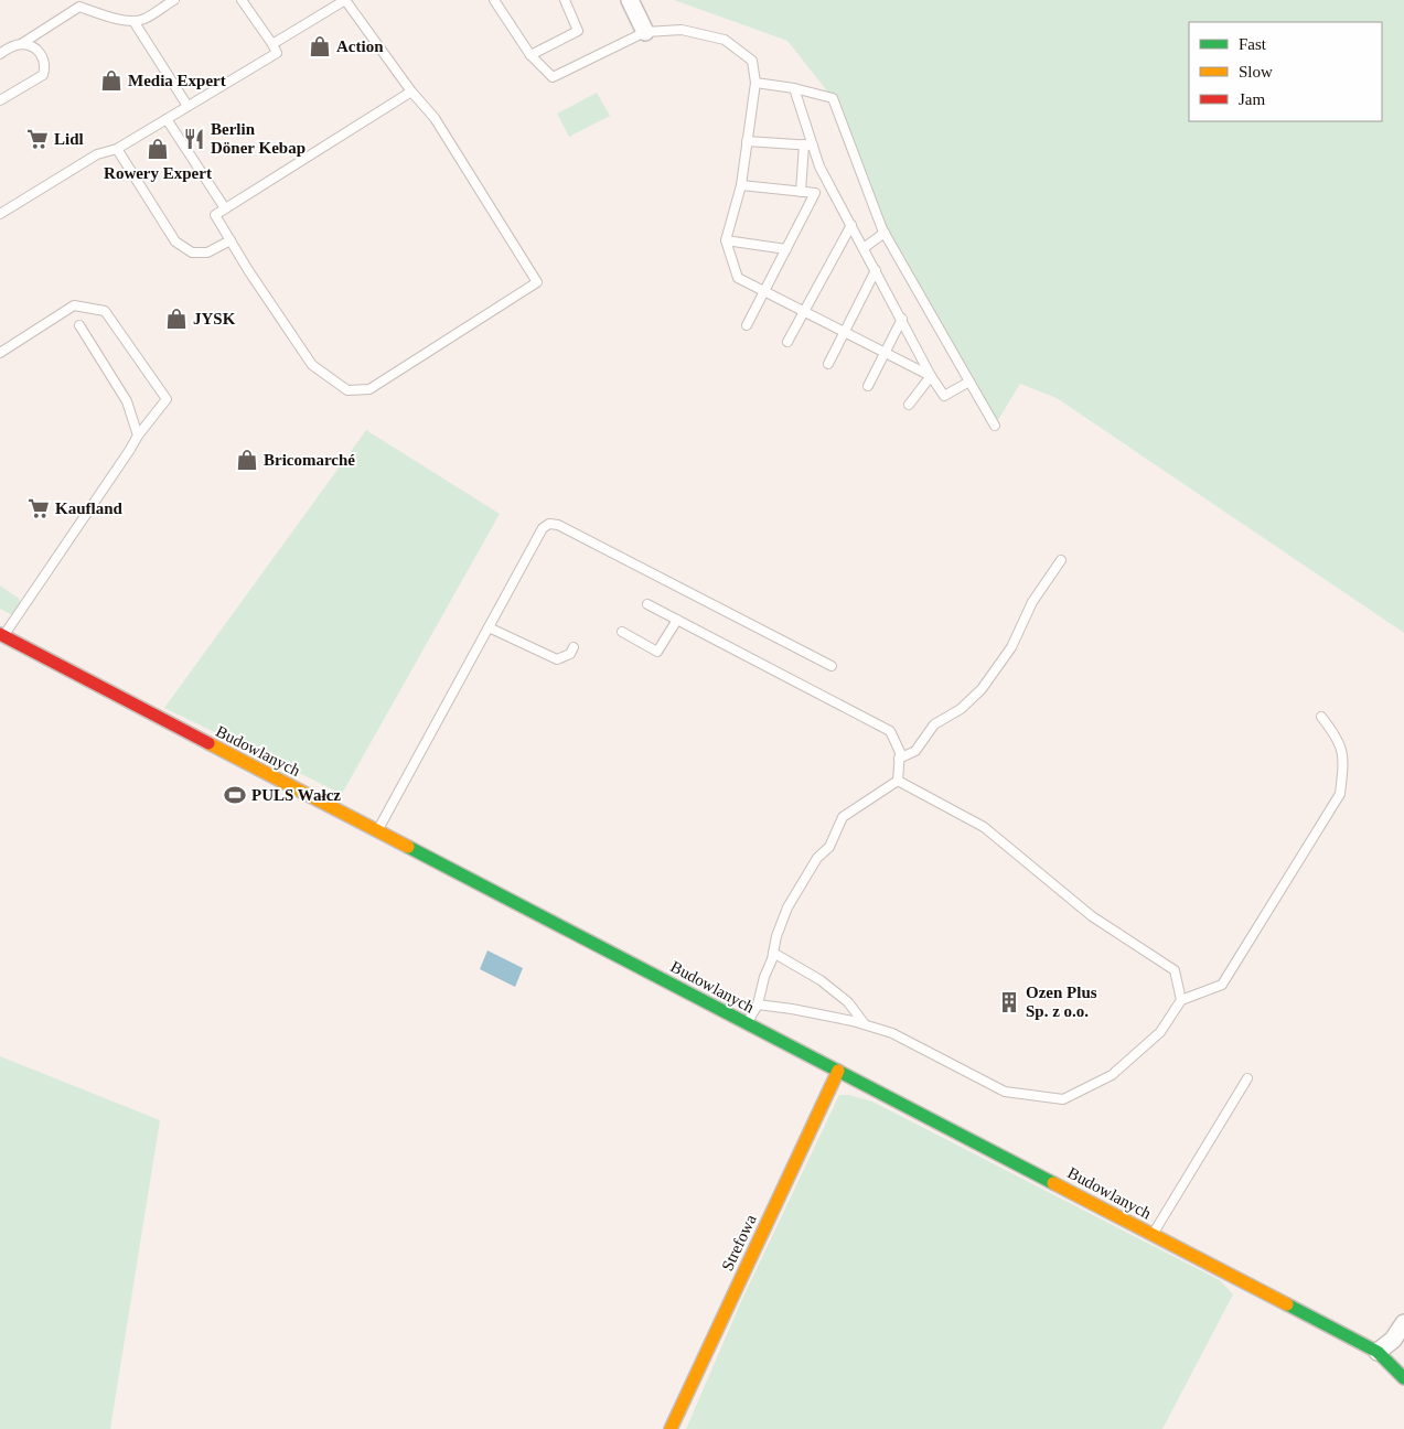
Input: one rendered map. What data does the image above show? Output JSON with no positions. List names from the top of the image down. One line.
{"streets":{"street":["Budowlanych","Strefowa"]},"crossings":[["Budowlanych","Strefowa"]],"places":{"shop":["Action","Media Expert","Rowery Expert","JYSK","Bricomarché"],"supermarket":["Lidl","Kaufland"],"restaurant":["Berlin Döner Kebap"],"sports":["PULS Wałcz"],"building":["Ozen Plus Sp. z o.o."]},"legend":["Fast","Slow","Jam"]}
